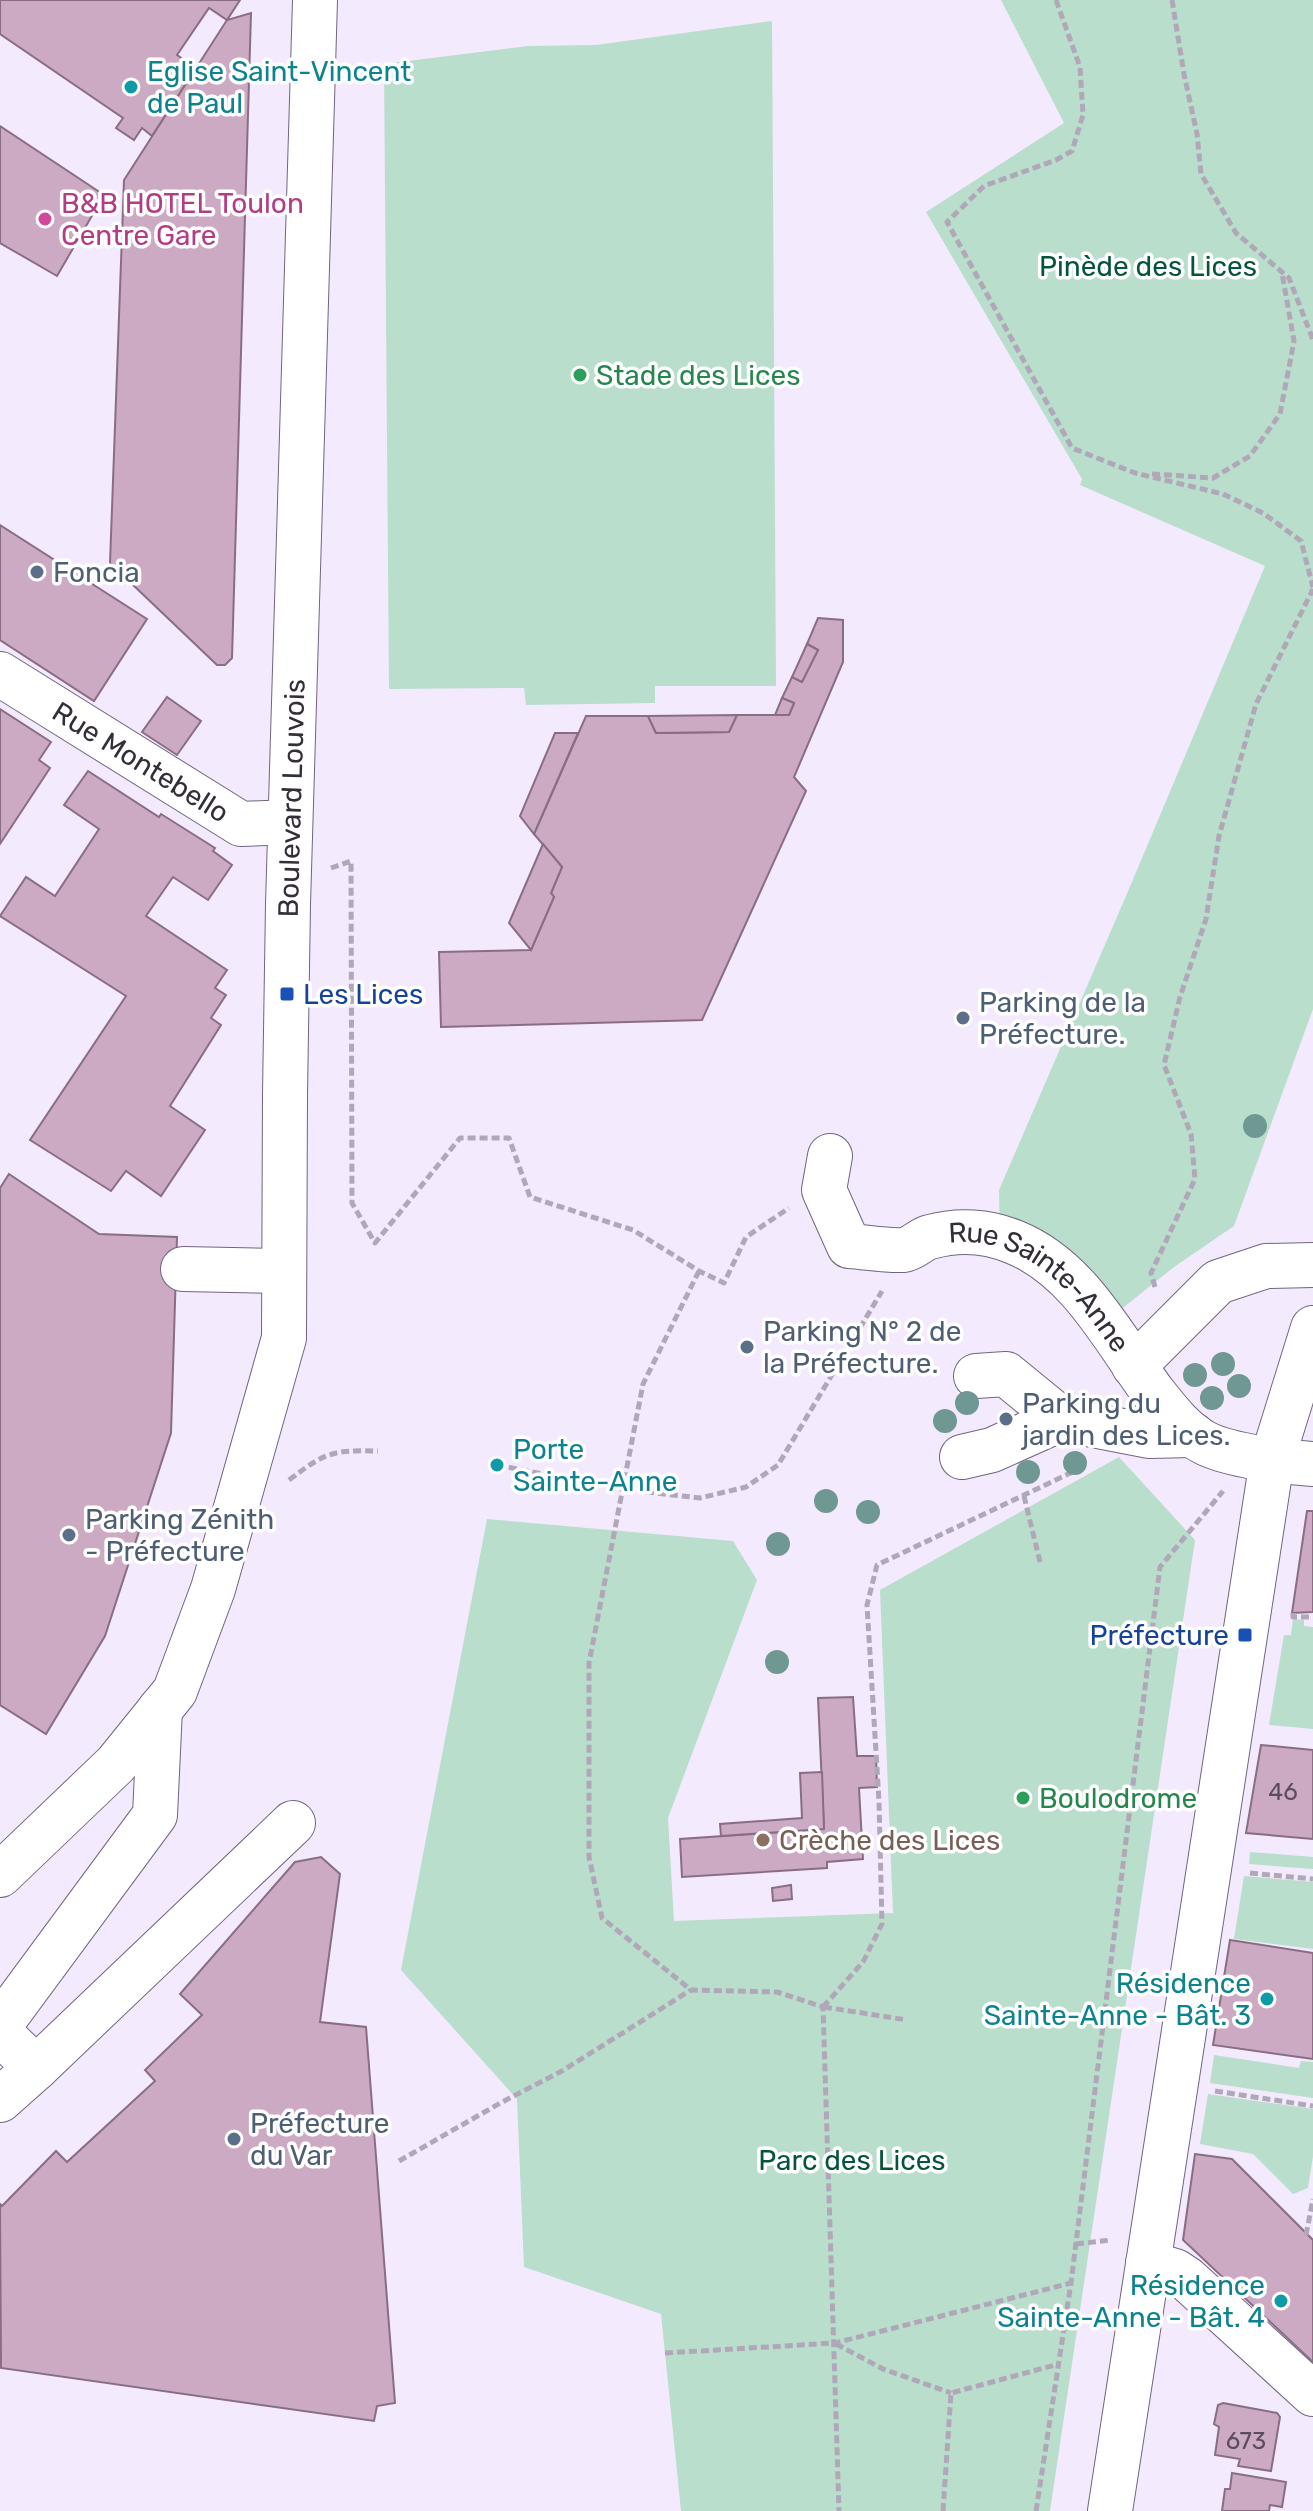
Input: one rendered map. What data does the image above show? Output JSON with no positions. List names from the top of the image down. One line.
{"streets":{"street":["Rue Montebello","Boulevard Louvois","Rue Sainte-Anne"]},"crossings":[["Rue Montebello","Boulevard Louvois"]],"parks":["Pinède des Lices","Parc des Lices"],"places":{"other":["Eglise Saint-Vincent de Paul","B&B HOTEL Toulon Centre Gare","Stade des Lices","Foncia","Parking de la Préfecture.","Parking N° 2 de la Préfecture.","Parking du jardin des Lices.","Porte Sainte-Anne","Parking Zénith - Préfecture","Boulodrome","Crèche des Lices","Résidence Sainte-Anne - Bât. 3","Préfecture du Var","Résidence Sainte-Anne - Bât. 4"],"transit":["Les Lices","Préfecture"]},"house_numbers":["46","673"]}
